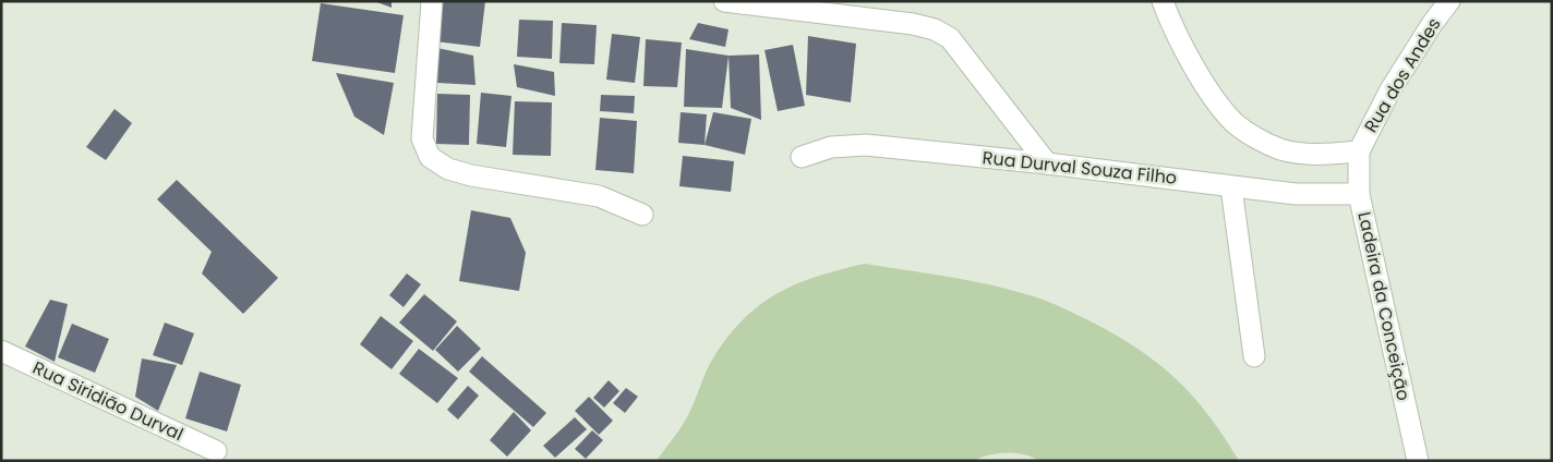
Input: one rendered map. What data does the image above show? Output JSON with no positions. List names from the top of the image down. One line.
{"streets":{"street":["Rua dos Andes","Rua Durval Souza Filho","Ladeira da Conceição","Rua Siridião Durval"]},"crossings":[["Rua dos Andes","Ladeira da Conceição"],["Rua Durval Souza Filho","Ladeira da Conceição"]]}
